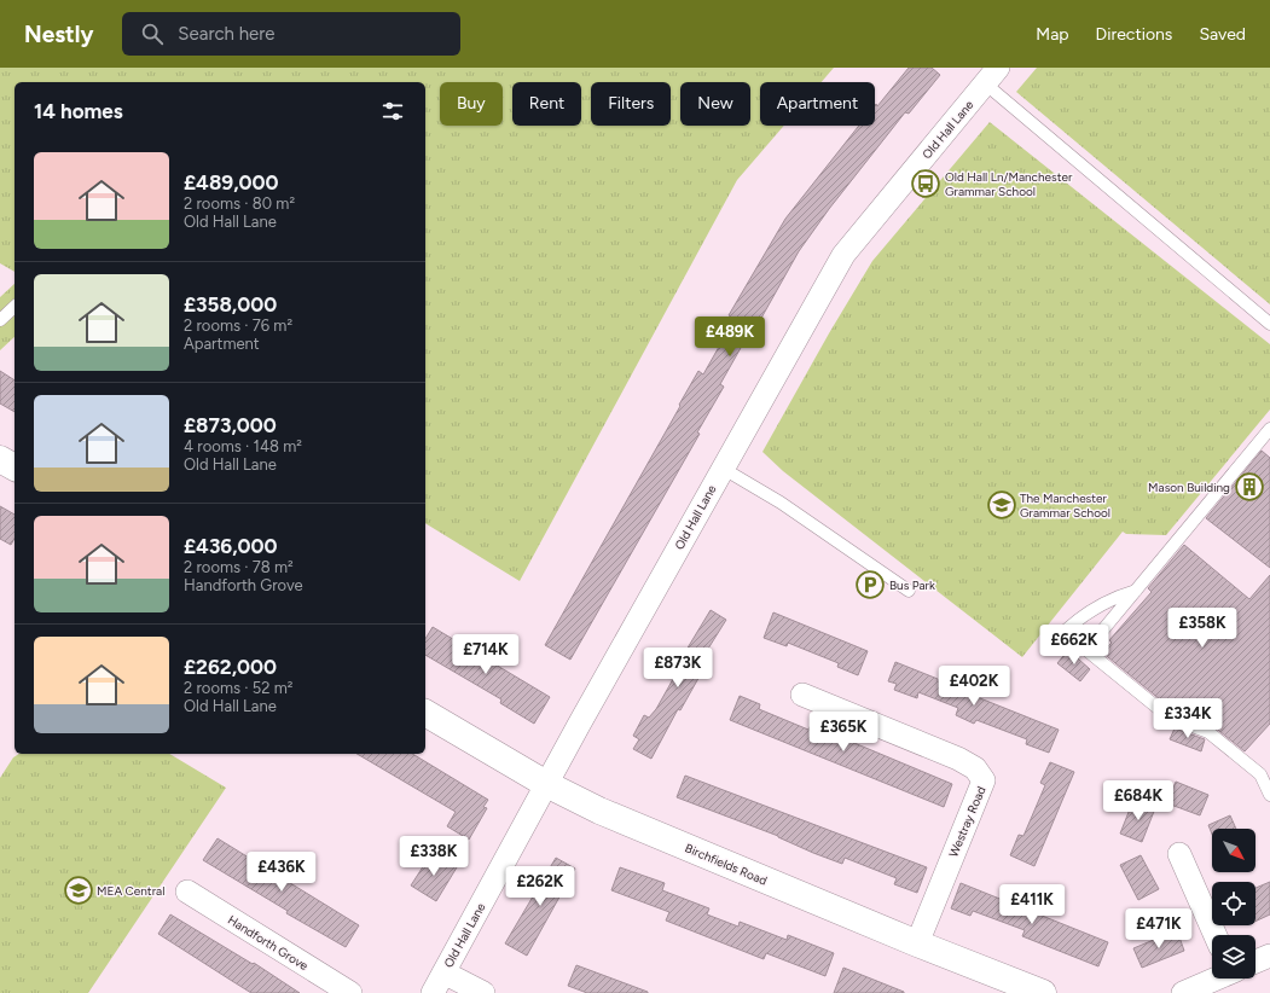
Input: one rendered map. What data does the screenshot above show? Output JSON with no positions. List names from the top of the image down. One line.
{"streets":{"highway":["Birchfields Road"],"street":["Old Hall Lane","Westray Road","Handforth Grove"]},"crossings":[["Old Hall Lane","Birchfields Road"],["Westray Road","Birchfields Road"]],"places":{"bus stop":["Old Hall Ln/Manchester Grammar School"],"building":["Mason Building"],"school or university":["The Manchester Grammar School","MEA Central"],"parking":["Bus Park"]},"north":"bottom right","page":{"header":"Nestly","search":"Search here","nav":["Map","Directions","Saved"],"chip":["Buy","Rent","Filters","New","Apartment"],"heading":"14 homes","list":[{"name":"£489,000","note":"2 rooms · 80 m² · Old Hall Lane"},{"name":"£358,000","note":"2 rooms · 76 m² · Apartment"},{"name":"£873,000","note":"4 rooms · 148 m² · Old Hall Lane"},{"name":"£436,000","note":"2 rooms · 78 m² · Handforth Grove"},{"name":"£262,000","note":"2 rooms · 52 m² · Old Hall Lane"}],"price":["£489K","£358K","£662K","£714K","£873K","£402K","£334K","£365K","£684K","£338K","£436K","£262K","£411K","£471K"]}}
